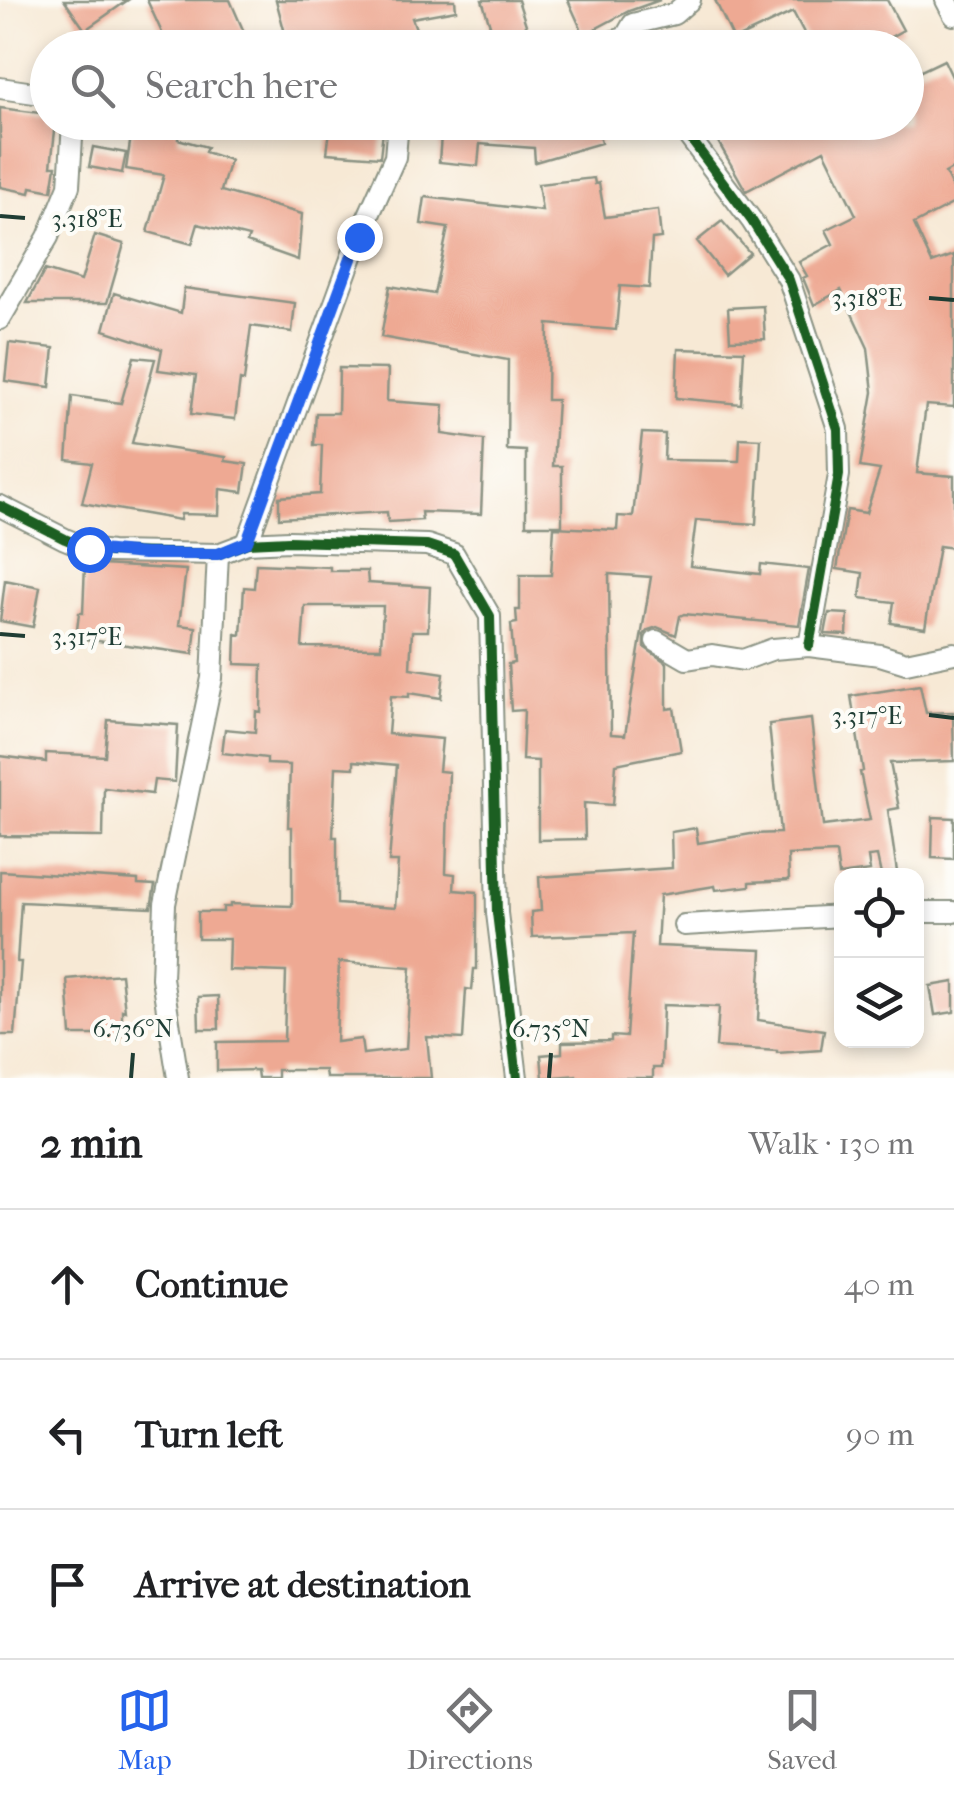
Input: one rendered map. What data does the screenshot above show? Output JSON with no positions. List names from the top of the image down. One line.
{"page":{"search":"Search here","heading":["2 min","Walk · 130 m"],"list":[["Continue","40 m"],["Turn left","90 m"],"Arrive at destination"],"nav":["Map","Directions","Saved"]},"coordinates":["3.318°E","3.317°E","6.736°N","6.735°N"]}
